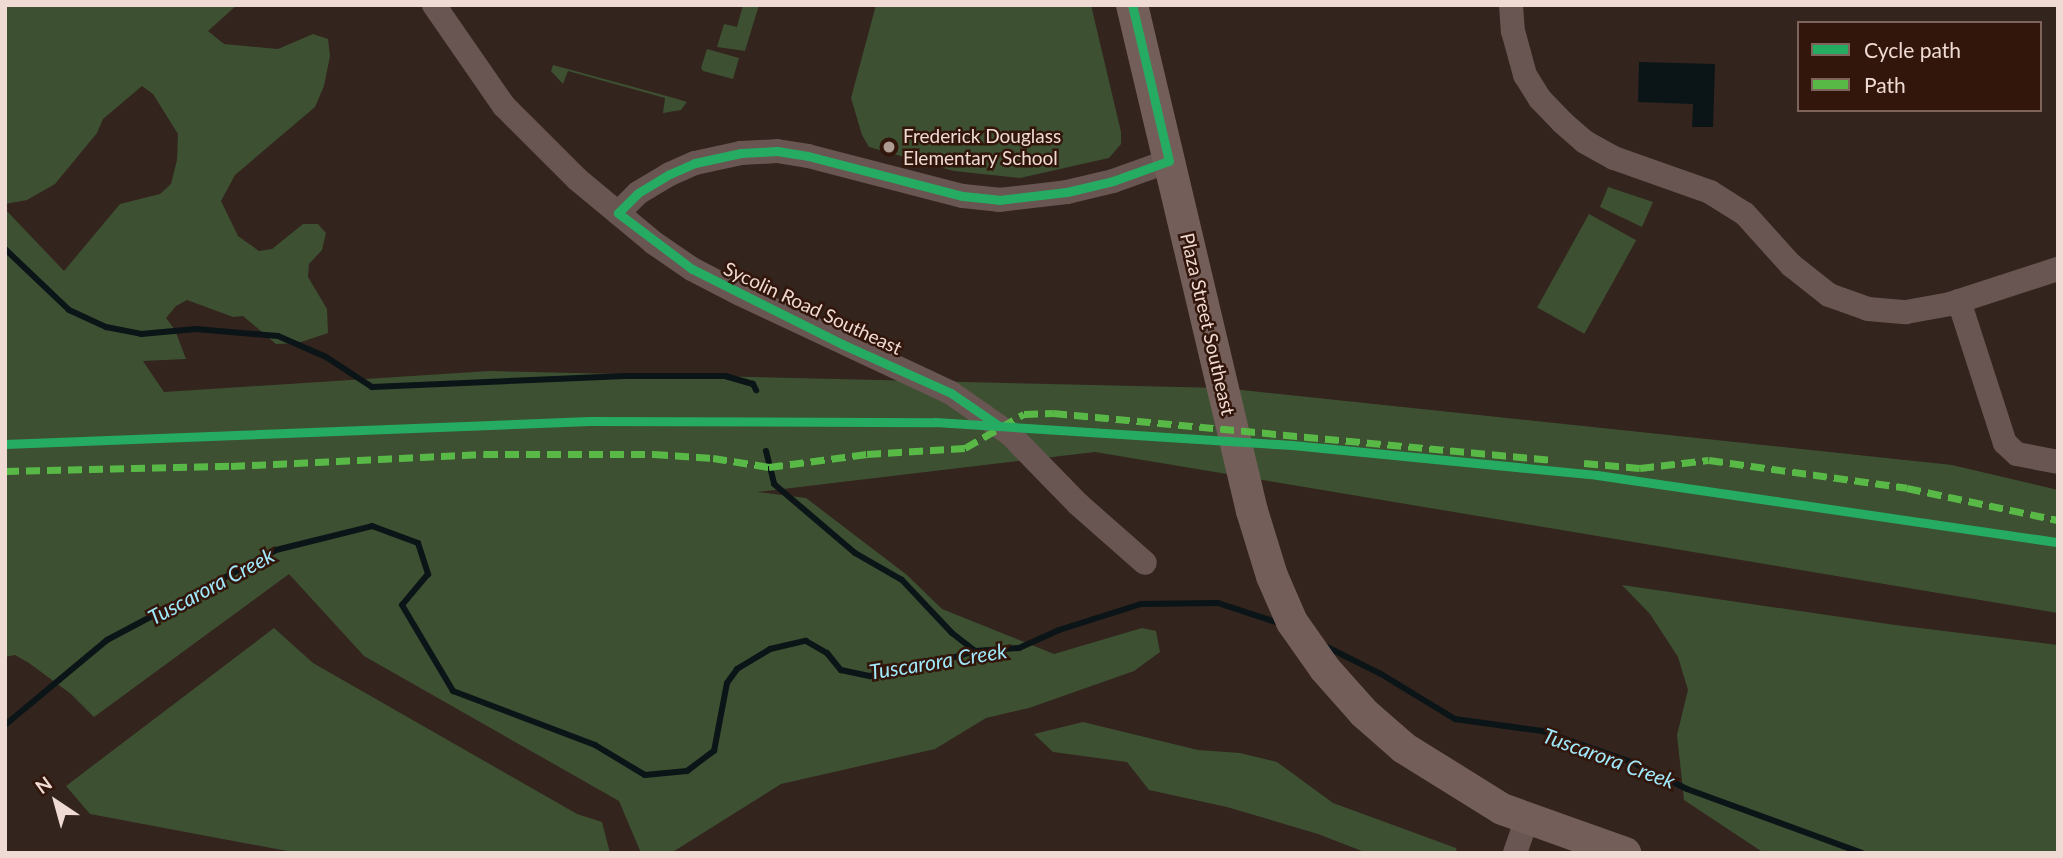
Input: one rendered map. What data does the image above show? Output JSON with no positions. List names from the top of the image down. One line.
{"streets":{"main road":["Plaza Street Southeast"],"street":["Sycolin Road Southeast"]},"water":["Tuscarora Creek"],"places":["Frederick Douglass Elementary School"],"legend":["Cycle path","Path"],"north":"top left"}
